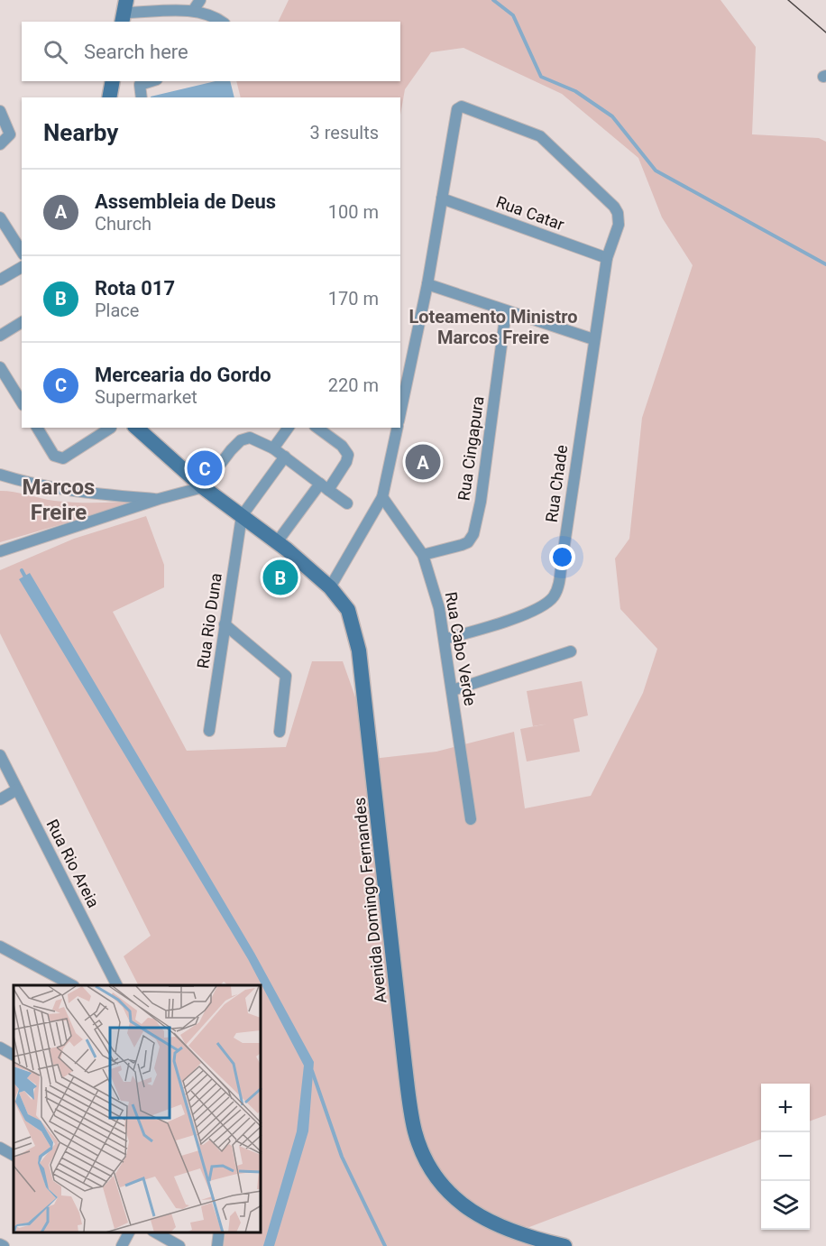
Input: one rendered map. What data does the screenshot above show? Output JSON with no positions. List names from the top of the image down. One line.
{"streets":{"main road":["Avenida Domingo Fernandes"],"street":["Rua Catar","Rua Cingapura","Rua Chade","Rua Rio Duna","Rua Cabo Verde","Rua Rio Areia"]},"crossings":[["Rua Catar","Rua Chade"],["Rua Cingapura","Rua Cabo Verde"],["Rua Chade","Rua Cabo Verde"],["Rua Rio Duna","Avenida Domingo Fernandes"]],"districts":["Loteamento Ministro Marcos Freire","Marcos Freire"],"page":{"search":"Search here","heading":["Nearby","3 results"],"list":[{"mark":"A","name":"Assembleia de Deus","note":"Church","value":"100 m"},{"mark":"B","name":"Rota 017","note":"Place","value":"170 m"},{"mark":"C","name":"Mercearia do Gordo","note":"Supermarket","value":"220 m"}],"pins":["A","C","B"],"map_buttons":["+","−"]}}
